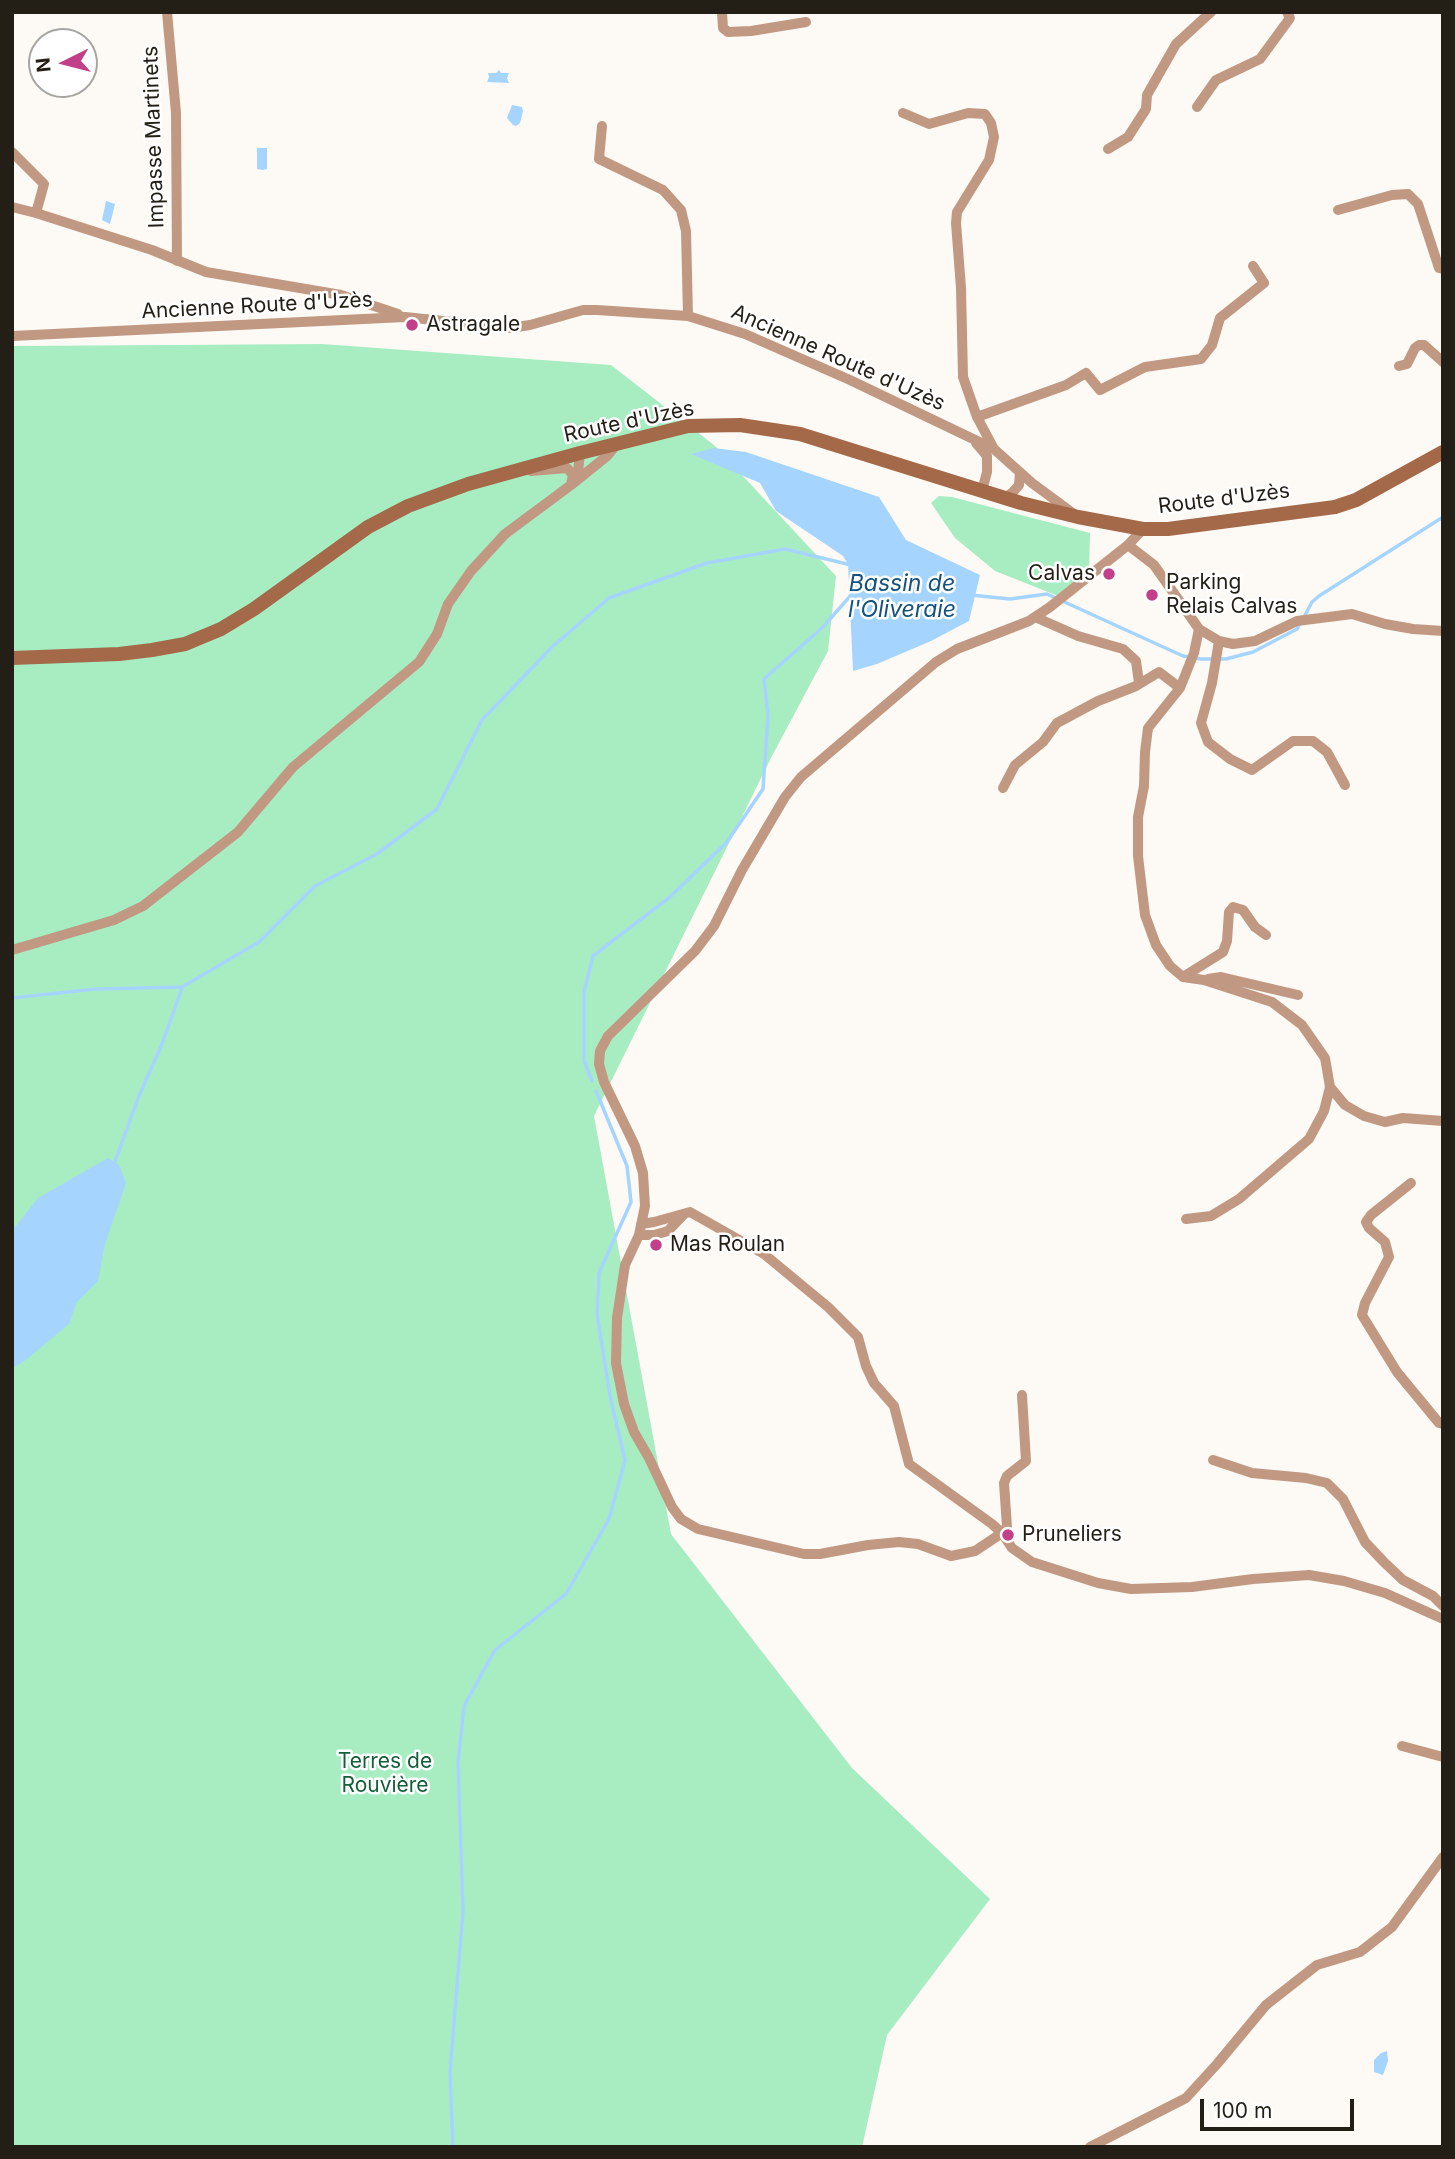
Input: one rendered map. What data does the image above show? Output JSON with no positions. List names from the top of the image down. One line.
{"streets":{"main road":["Route d'Uzès"],"street":["Impasse Martinets","Ancienne Route d'Uzès"]},"crossings":[["Ancienne Route d'Uzès","Route d'Uzès"]],"water":["Bassin de l'Oliveraie"],"parks":["Terres de Rouvière"],"places":["Astragale","Calvas","Parking Relais Calvas","Mas Roulan","Pruneliers"],"scale_bar":"100 m","north":"left"}
